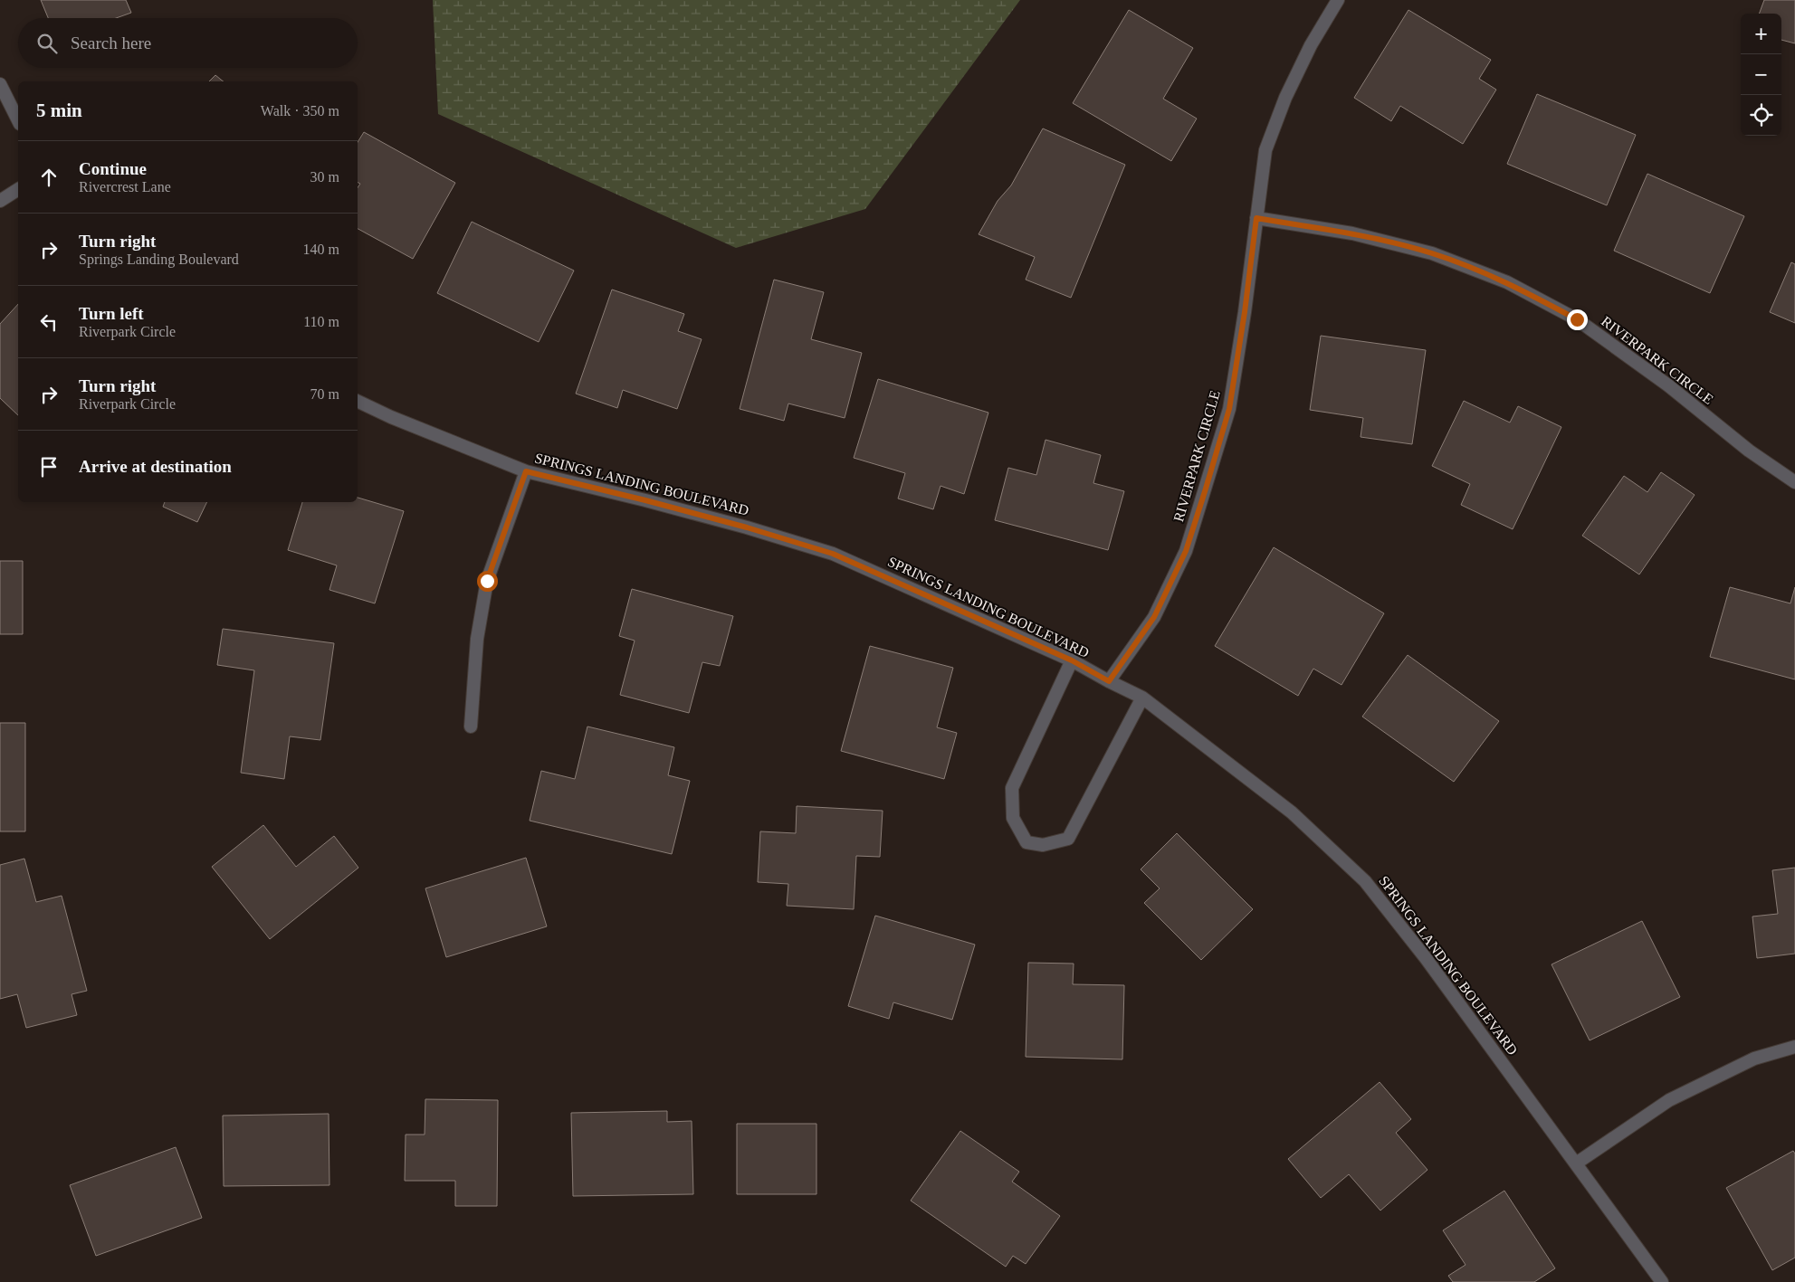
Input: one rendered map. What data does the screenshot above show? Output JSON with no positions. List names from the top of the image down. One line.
{"streets":{"street":["RIVERPARK CIRCLE","SPRINGS LANDING BOULEVARD"]},"crossings":[["RIVERPARK CIRCLE","SPRINGS LANDING BOULEVARD"]],"page":{"map_buttons":["+","−"],"search":"Search here","heading":["5 min","Walk · 350 m"],"list":[["Continue","Rivercrest Lane","30 m"],["Turn right","Springs Landing Boulevard","140 m"],["Turn left","Riverpark Circle","110 m"],["Turn right","Riverpark Circle","70 m"],"Arrive at destination"]}}
